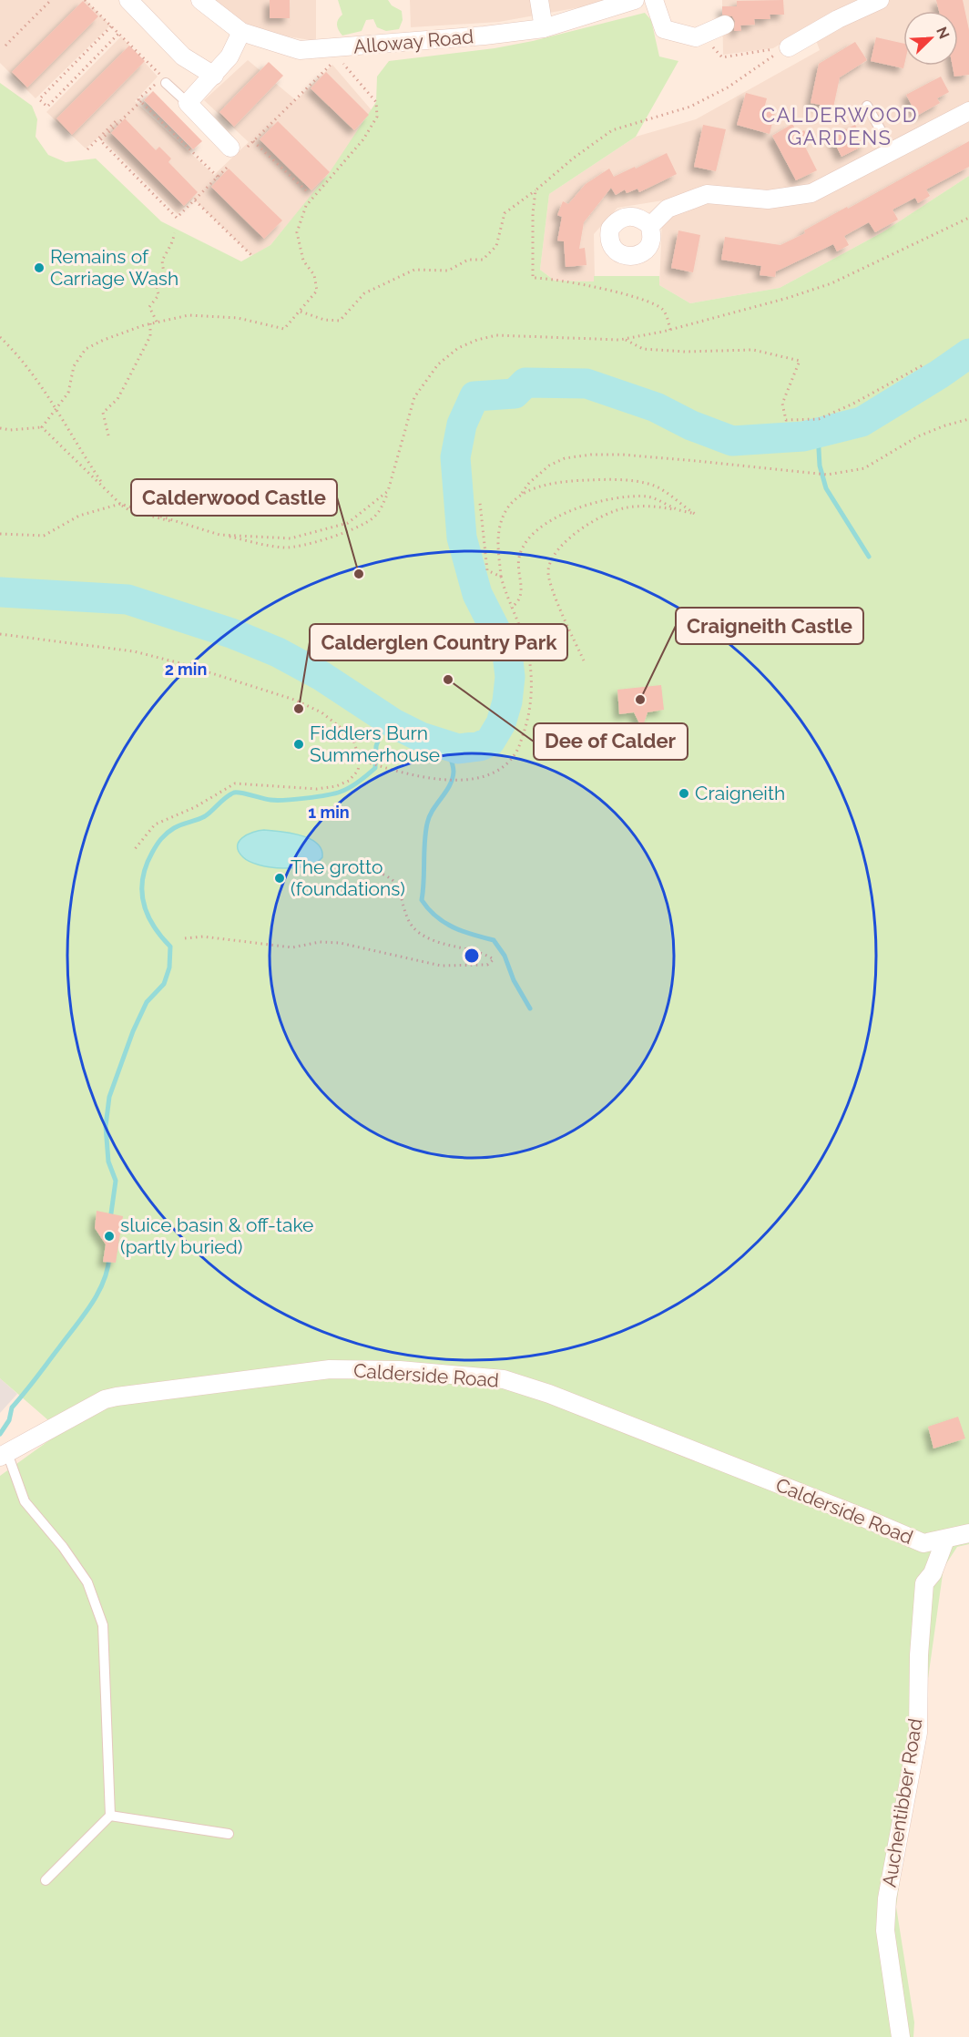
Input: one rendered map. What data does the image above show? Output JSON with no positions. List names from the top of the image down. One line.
{"streets":{"street":["Alloway Road","Calderside Road","Auchentibber Road"]},"crossings":[["Calderside Road","Auchentibber Road"]],"districts":["CALDERWOOD GARDENS"],"places":["Remains of Carriage Wash","Calderwood Castle","Dee of Calder","Craigneith Castle","Calderglen Country Park","Fiddlers Burn Summerhouse","Craigneith","The grotto (foundations)","sluice basin & off-take (partly buried)"],"north":"top right","rings":["2 min","1 min"]}
